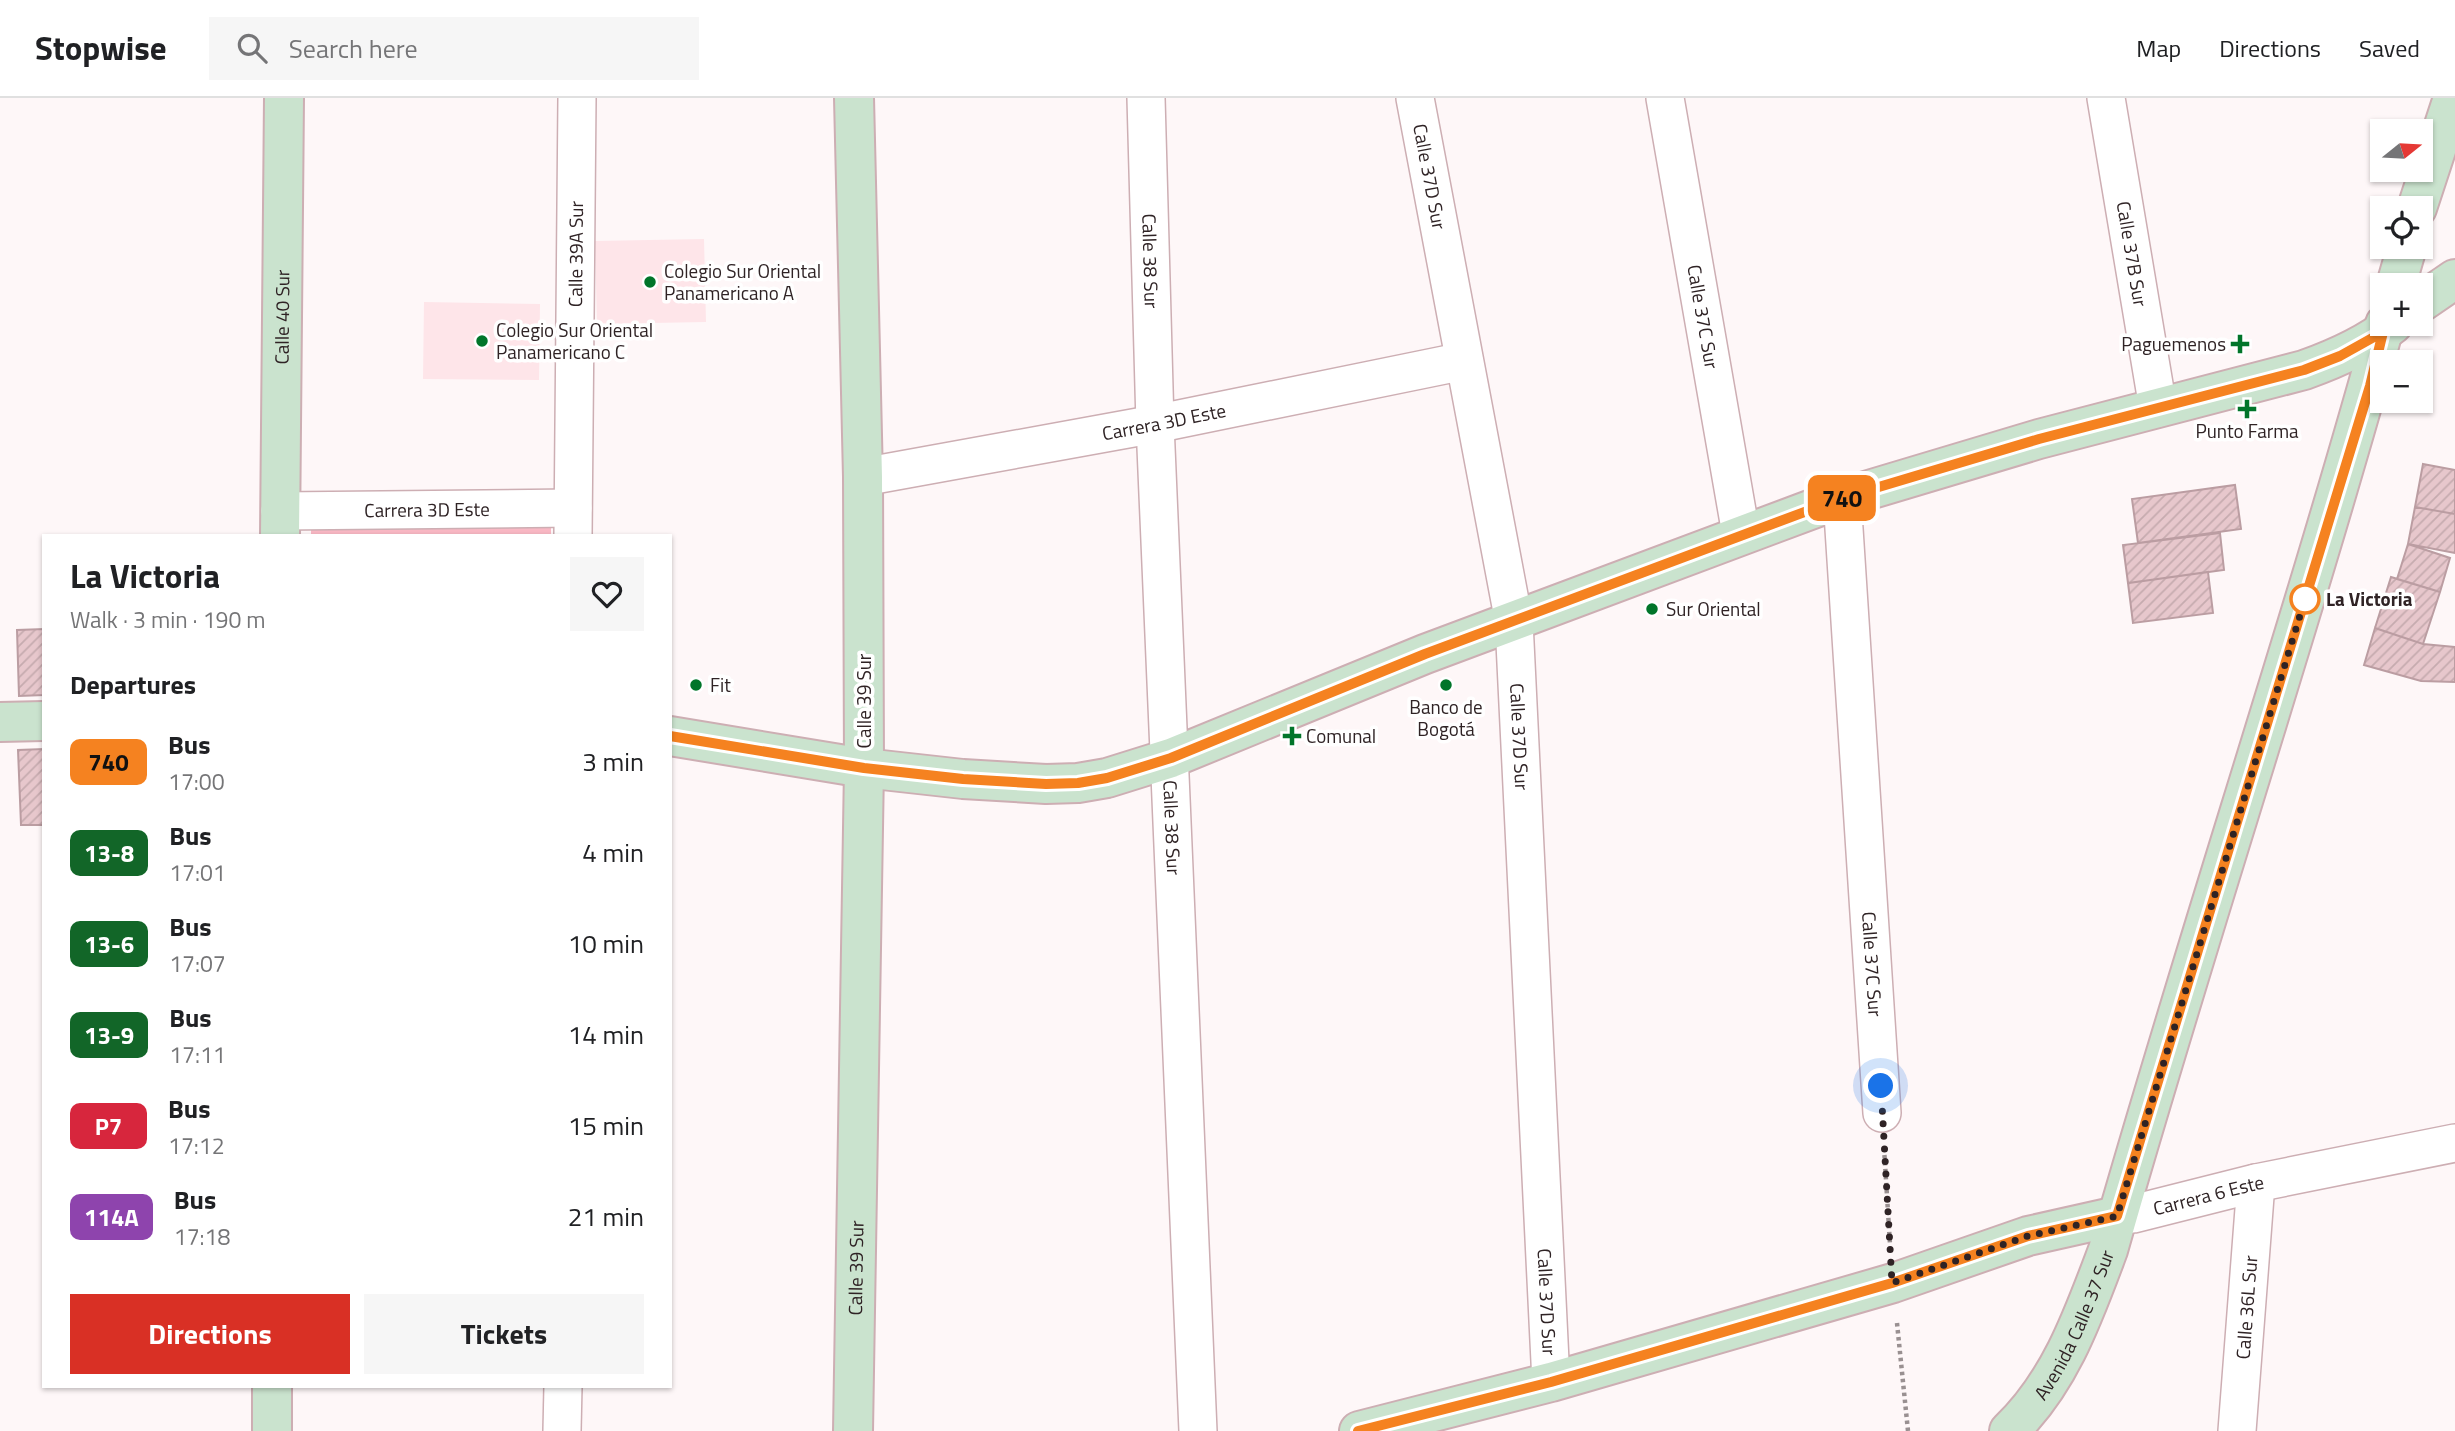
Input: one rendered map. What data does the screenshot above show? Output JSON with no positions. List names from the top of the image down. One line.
{"streets":{"street":["Calle 37D Sur","Calle 37B Sur","Calle 39A Sur","Calle 38 Sur","Calle 37C Sur","Calle 40 Sur","Carrera 3D Este","Calle 39 Sur","Carrera 6 Este","Calle 36L Sur","Avenida Calle 37 Sur"]},"crossings":[["Calle 37D Sur","Carrera 3D Este"],["Calle 37D Sur","Carrera 6 Este"],["Calle 39A Sur","Carrera 3D Este"],["Calle 38 Sur","Carrera 3D Este"],["Calle 40 Sur","Carrera 3D Este"],["Carrera 3D Este","Calle 39 Sur"],["Carrera 6 Este","Calle 36L Sur"],["Carrera 6 Este","Avenida Calle 37 Sur"]],"places":{"other":["Colegio Sur Oriental Panamericano A","Colegio Sur Oriental Panamericano C","La Victoria","Sur Oriental","Fit","Banco de Bogotá"],"health":["Paguemenos","Punto Farma","Comunal"]},"lines":["bus line 740"],"north":"right","page":{"header":"Stopwise","search":"Search here","nav":["Map","Directions","Saved"],"on_map":"740","map_buttons":["+","−"],"heading":[["La Victoria","Walk · 3 min · 190 m"],"Departures"],"list":[{"mark":"740","name":"Bus","note":"17:00","value":"3 min"},{"mark":"13-8","name":"Bus","note":"17:01","value":"4 min"},{"mark":"13-6","name":"Bus","note":"17:07","value":"10 min"},{"mark":"13-9","name":"Bus","note":"17:11","value":"14 min"},{"mark":"P7","name":"Bus","note":"17:12","value":"15 min"},{"mark":"114A","name":"Bus","note":"17:18","value":"21 min"}],"buttons":["Directions","Tickets"]}}
